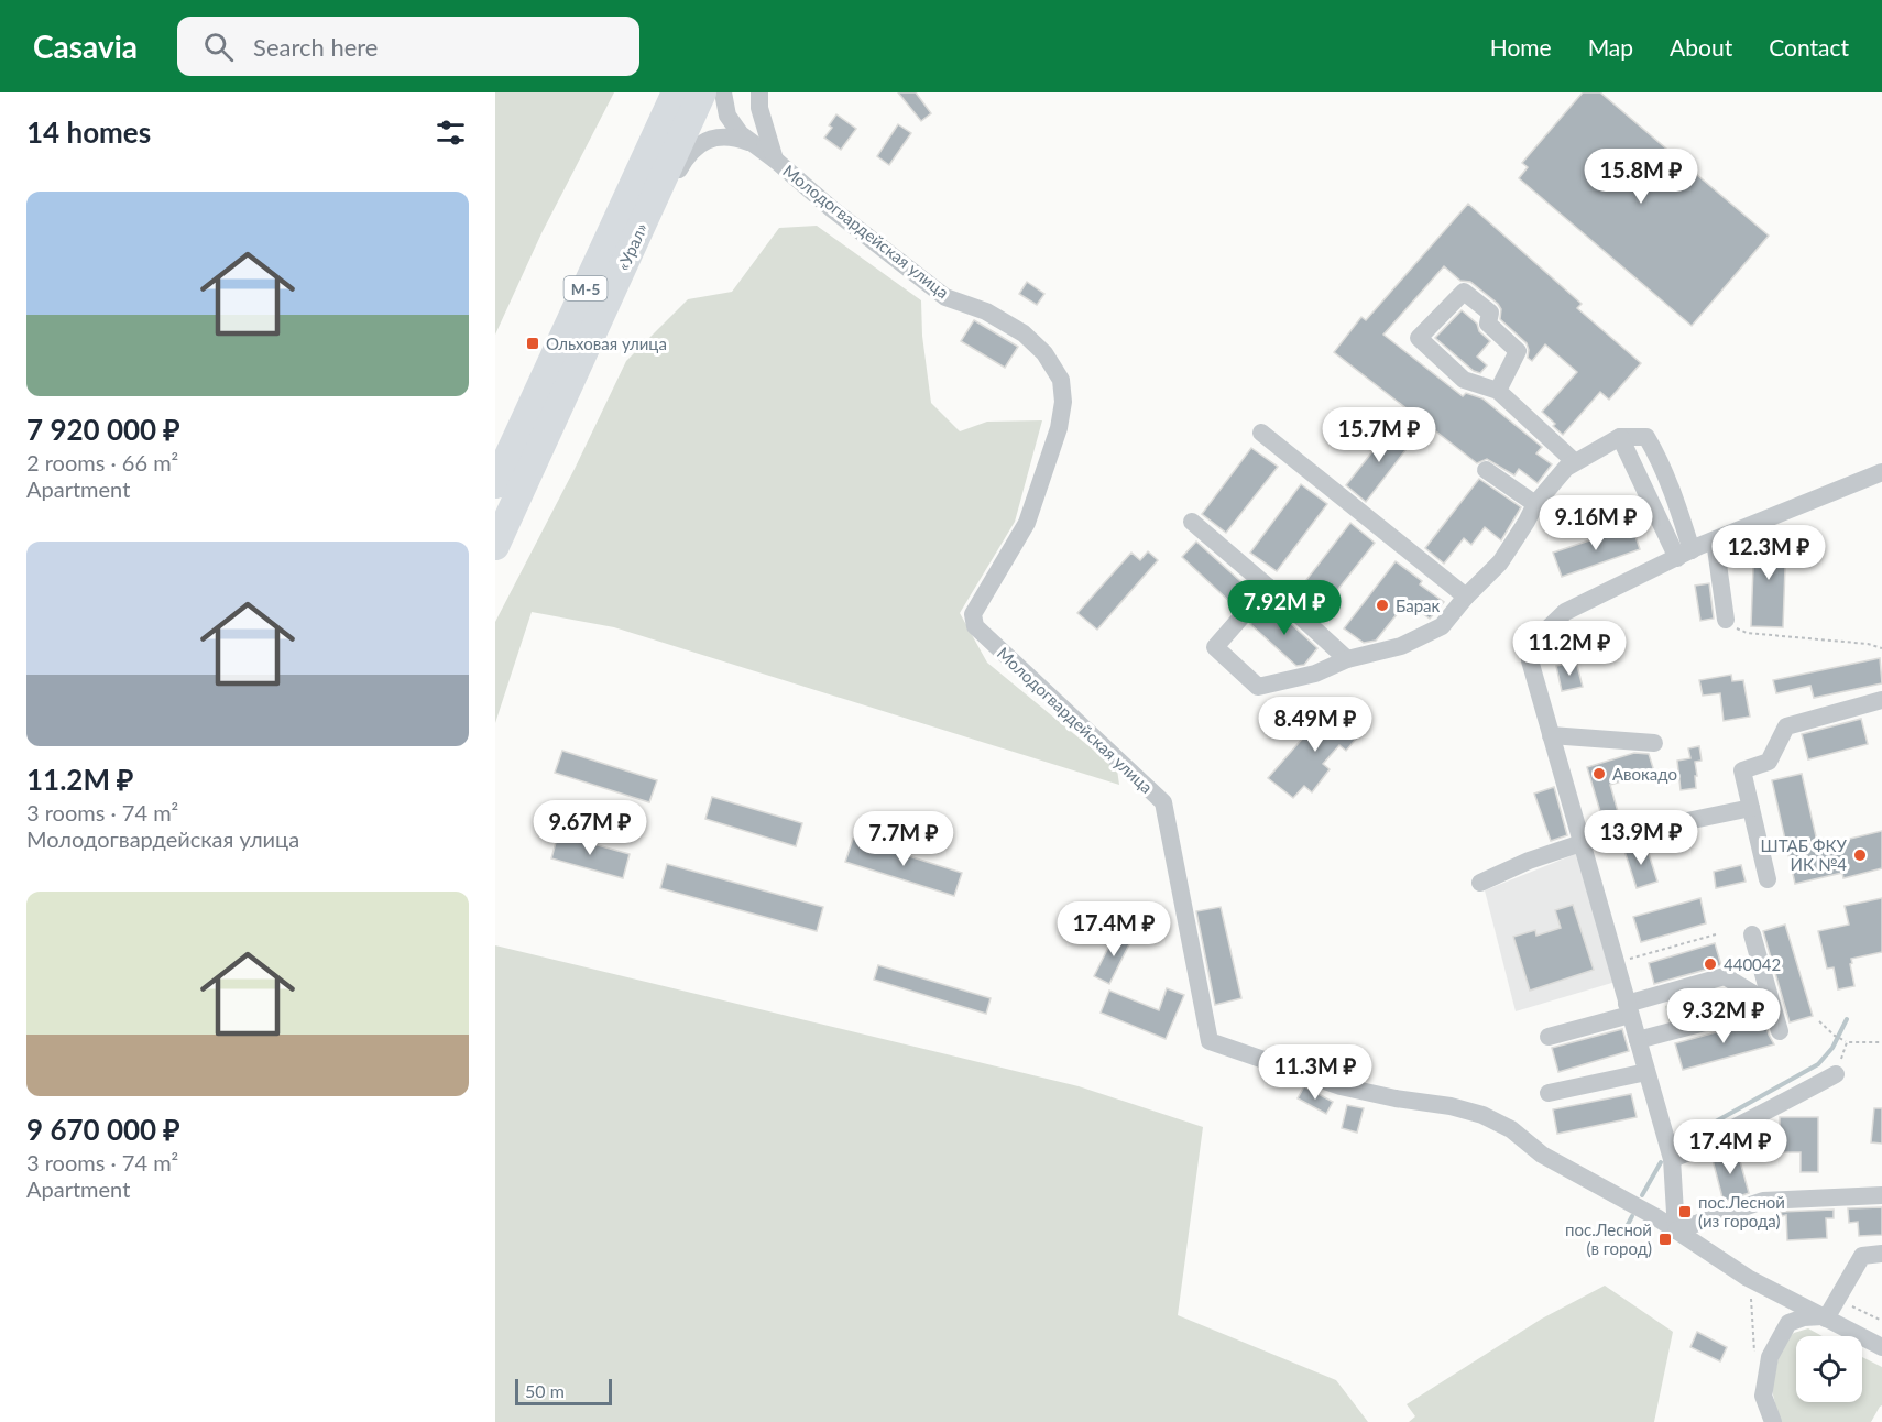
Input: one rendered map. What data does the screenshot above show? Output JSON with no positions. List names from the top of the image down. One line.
{"streets":{"highway":["«Урал»","М-5"],"street":["Молодогвардейская улица"]},"places":{"transit":["Ольховая улица","пос.Лесной (из города)","пос.Лесной (в город)"],"other":["Барак","Авокадо","ШТАБ ФКУ ИК №4","440042"]},"scale_bar":"50 m","page":{"header":"Casavia","search":"Search here","nav":["Home","Map","About","Contact"],"heading":"14 homes","price":["15.8M ₽","15.7M ₽","9.16M ₽","12.3M ₽","7.92M ₽","11.2M ₽","8.49M ₽","9.67M ₽","13.9M ₽","7.7M ₽","17.4M ₽","9.32M ₽","11.3M ₽","17.4M ₽"],"list":[{"name":"7 920 000 ₽","note":"2 rooms · 66 m² · Apartment"},{"name":"11.2M ₽","note":"3 rooms · 74 m² · Молодогвардейская улица"},{"name":"9 670 000 ₽","note":"3 rooms · 74 m² · Apartment"}],"scale":"50 m"}}
